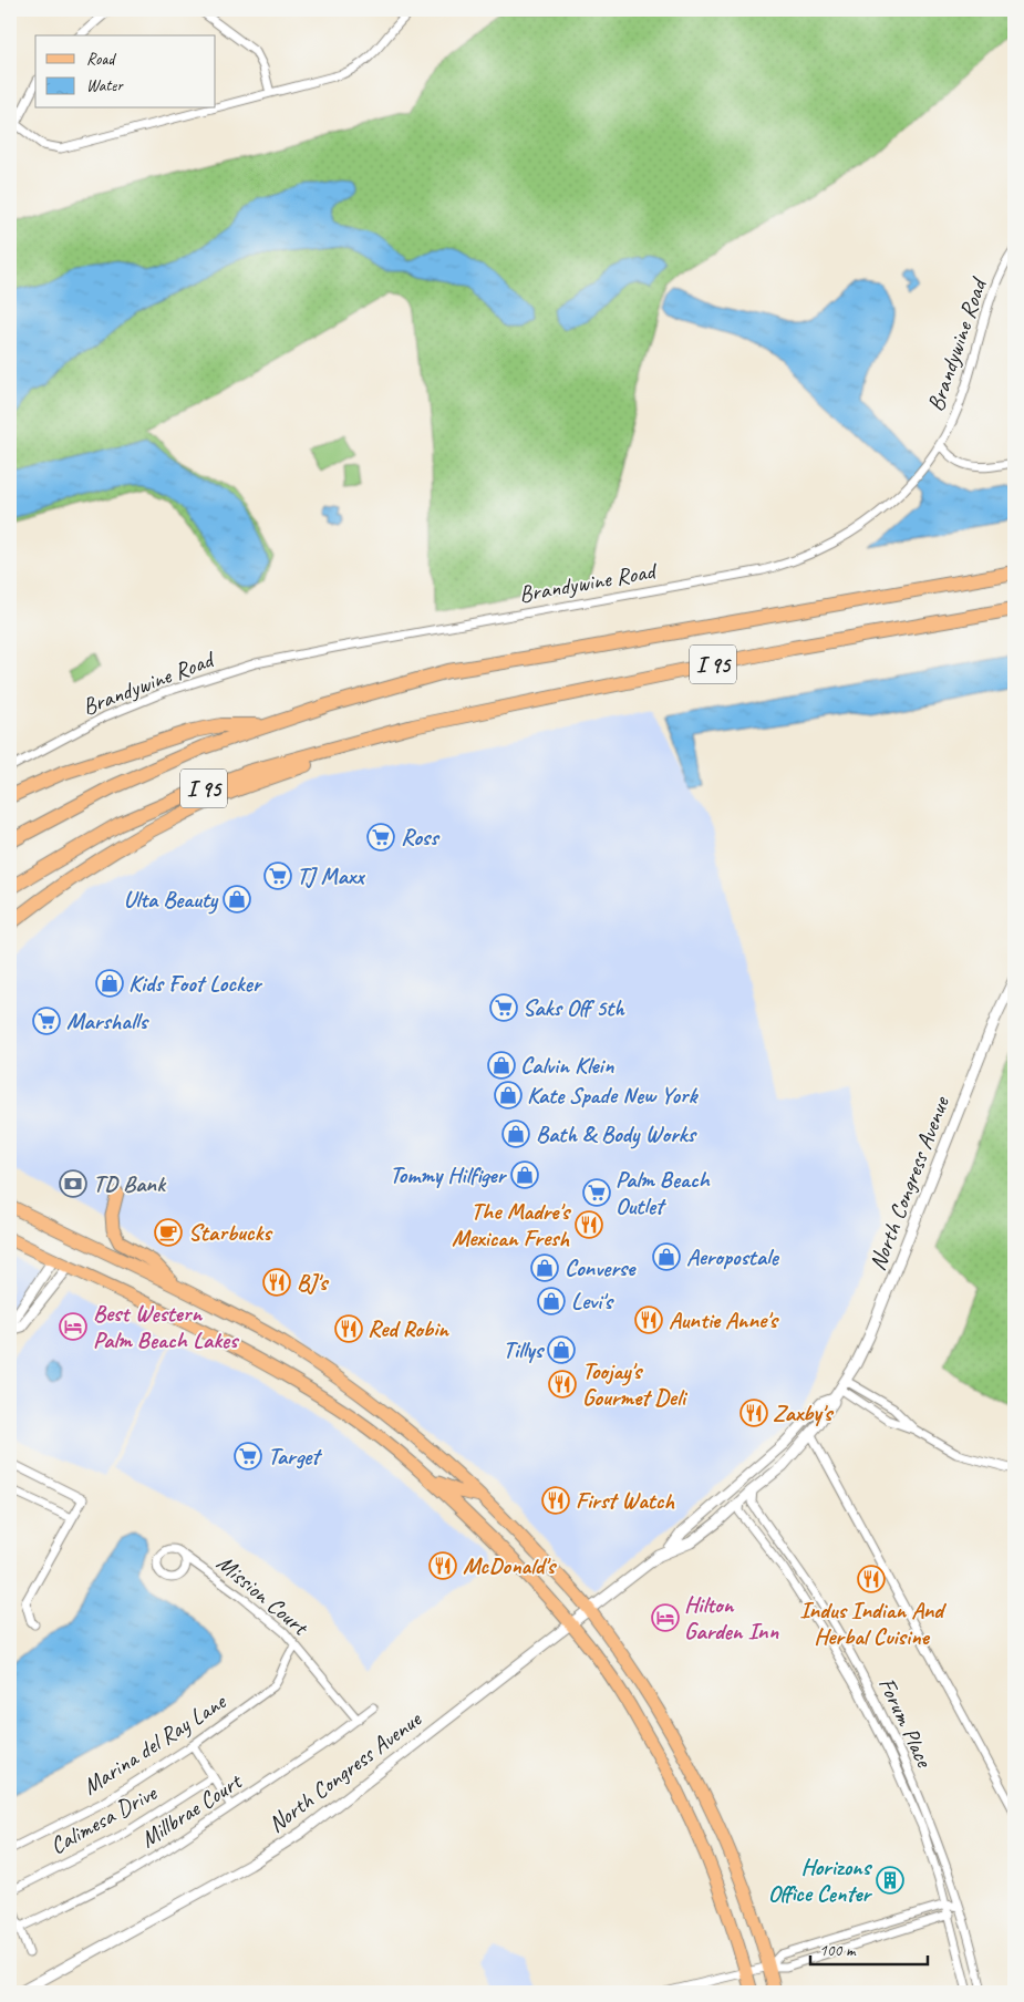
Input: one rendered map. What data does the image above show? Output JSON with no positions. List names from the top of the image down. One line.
{"streets":{"highway":["I 95"],"street":["Brandywine Road","North Congress Avenue","Mission Court","Forum Place","Marina del Ray Lane","Millbrae Court","Calimesa Drive"]},"crossings":[["North Congress Avenue","Forum Place"],["Mission Court","Marina del Ray Lane"],["Mission Court","Millbrae Court"]],"places":{"supermarket":["Ross","TJ Maxx","Saks Off 5th","Marshalls","Palm Beach Outlet","Target"],"shop":["Ulta Beauty","Kids Foot Locker","Calvin Klein","Kate Spade New York","Bath & Body Works","Tommy Hilfiger","Aeropostale","Converse","Levi's","Tillys"],"bank":["TD Bank"],"restaurant":["The Madre's Mexican Fresh","BJ's","Auntie Anne's","Red Robin","Toojay's Gourmet Deli","Zaxby's","First Watch","McDonald's","Indus Indian And Herbal Cuisine"],"cafe":["Starbucks"],"hotel":["Best Western Palm Beach Lakes","Hilton Garden Inn"],"building":["Horizons Office Center"]},"legend":["Road","Water"],"scale_bar":"100 m"}
